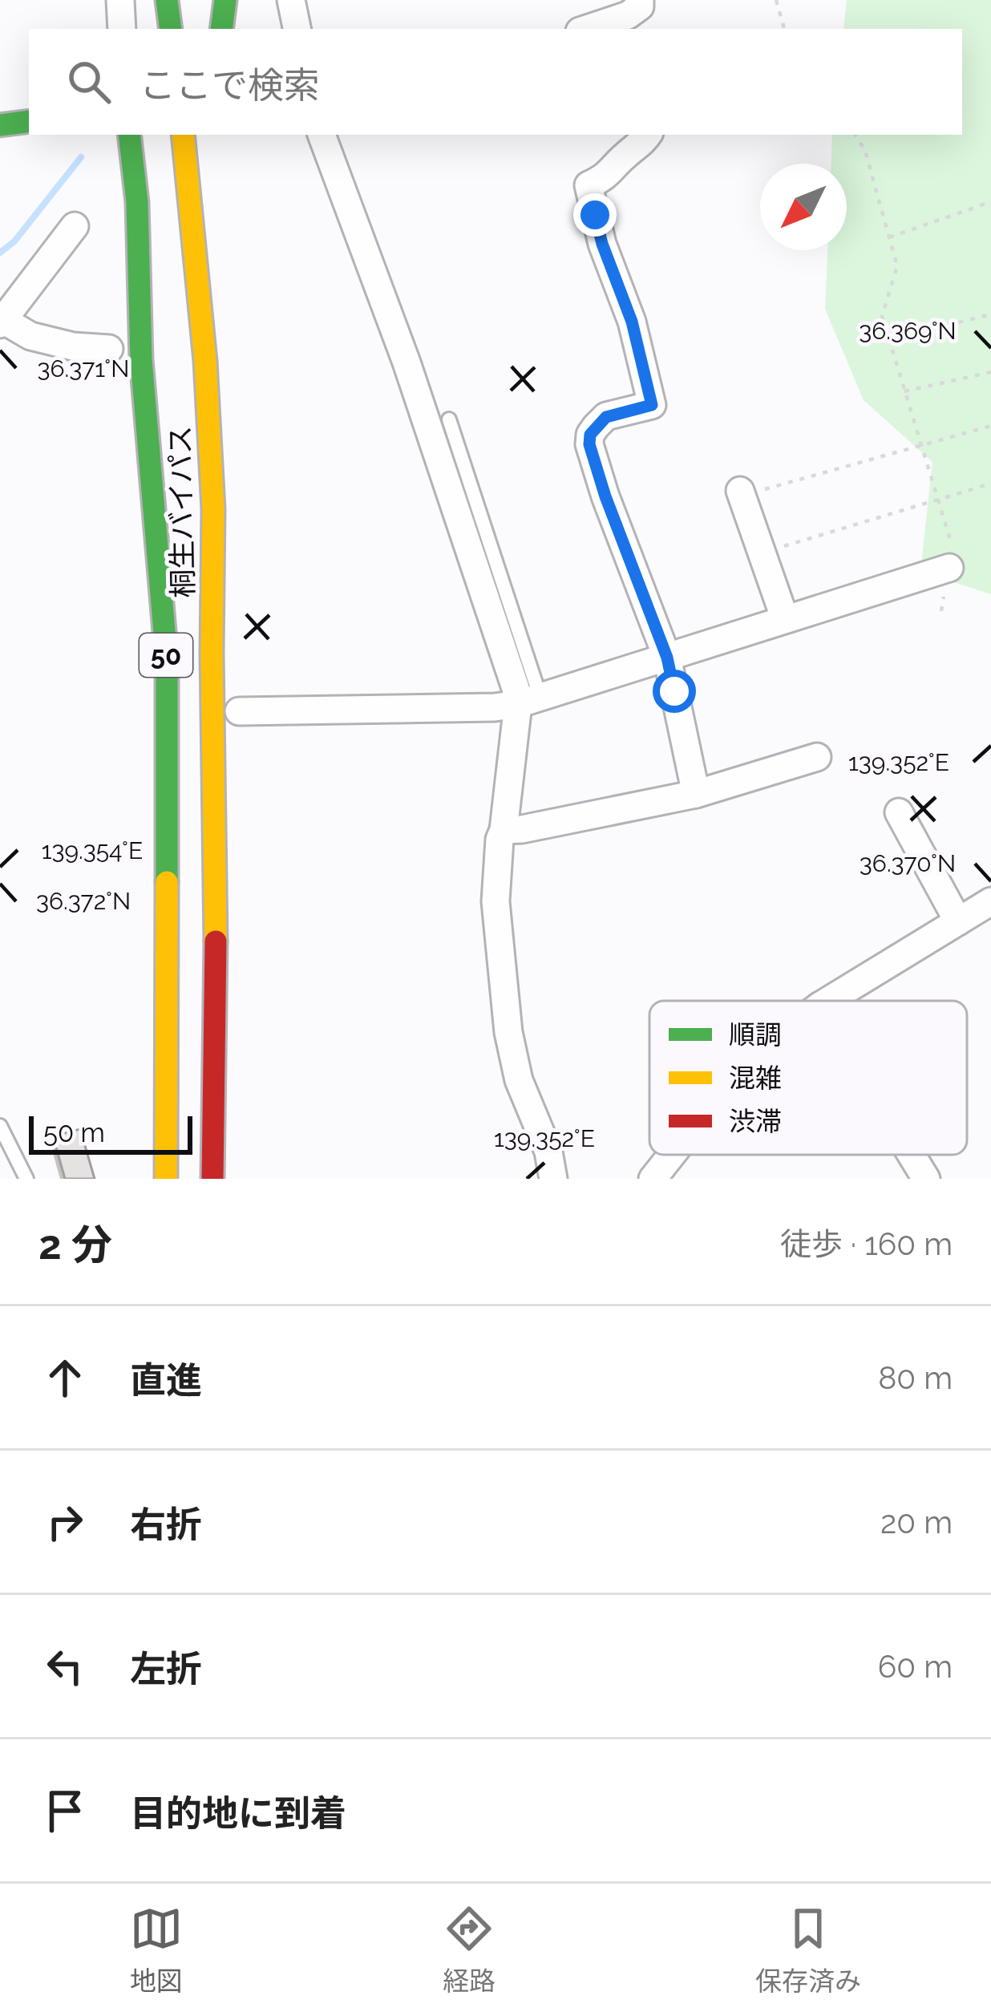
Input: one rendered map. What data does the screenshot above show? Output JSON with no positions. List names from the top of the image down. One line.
{"streets":{"main road":["桐生バイパス","50"]},"legend":["順調","混雑","渋滞"],"scale_bar":"50 m","north":"bottom left","page":{"search":"ここで検索","scale":"50 m","heading":["2 分","徒歩 · 160 m"],"list":[["直進","80 m"],["右折","20 m"],["左折","60 m"],"目的地に到着"],"nav":["地図","経路","保存済み"]},"coordinates":["36.369°N","36.371°N","139.352°E","139.354°E","36.370°N","36.372°N"]}
